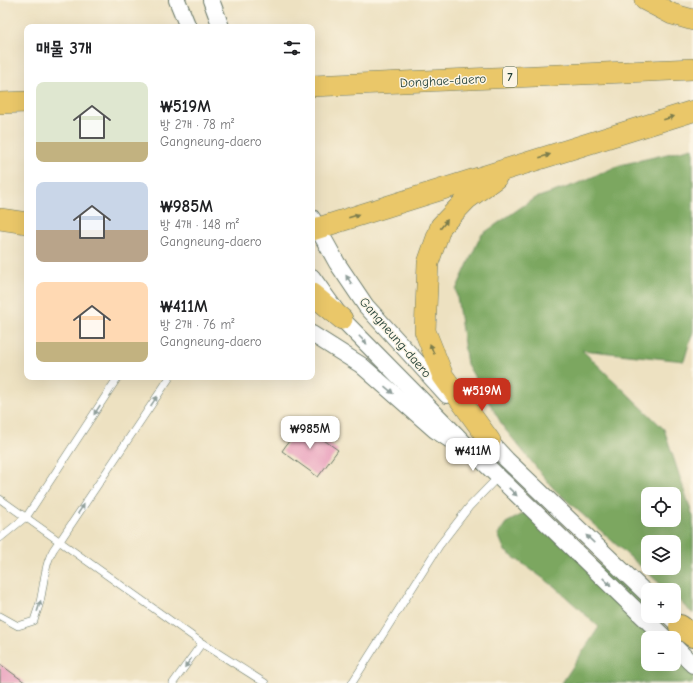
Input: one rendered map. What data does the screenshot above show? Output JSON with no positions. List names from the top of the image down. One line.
{"streets":{"main road":["7","Donghae-daero"],"street":["Gangneung-daero"]},"page":{"heading":"매물 3개","list":[{"name":"₩519M","note":"방 2개 · 78 m² · Gangneung-daero"},{"name":"₩985M","note":"방 4개 · 148 m² · Gangneung-daero"},{"name":"₩411M","note":"방 2개 · 76 m² · Gangneung-daero"}],"price":["₩519M","₩985M","₩411M"],"map_buttons":["+","−"]}}
